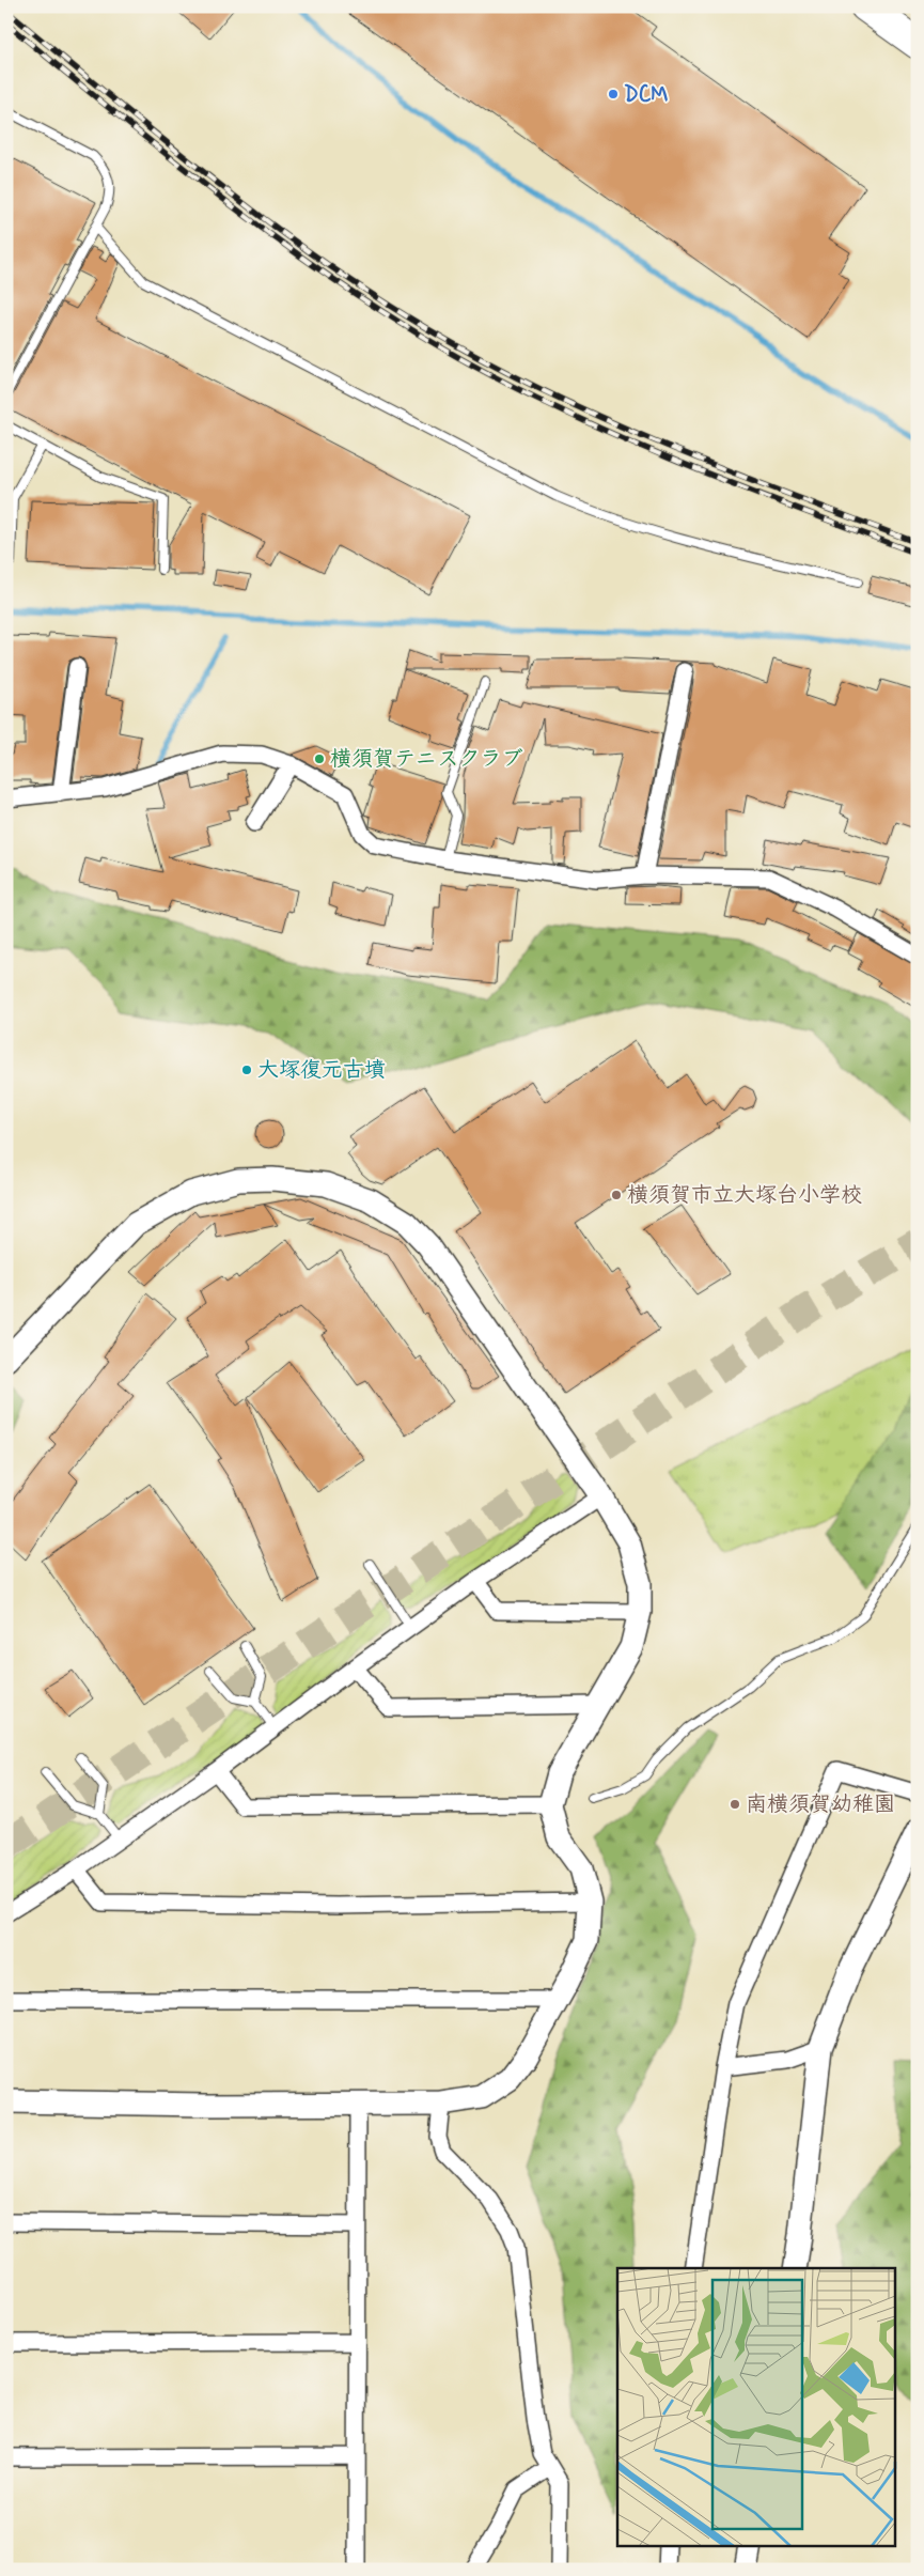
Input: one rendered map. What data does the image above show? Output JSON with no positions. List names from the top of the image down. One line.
{"places":["DCM","横須賀テニスクラブ","大塚復元古墳","横須賀市立大塚台小学校","南横須賀幼稚園"]}
